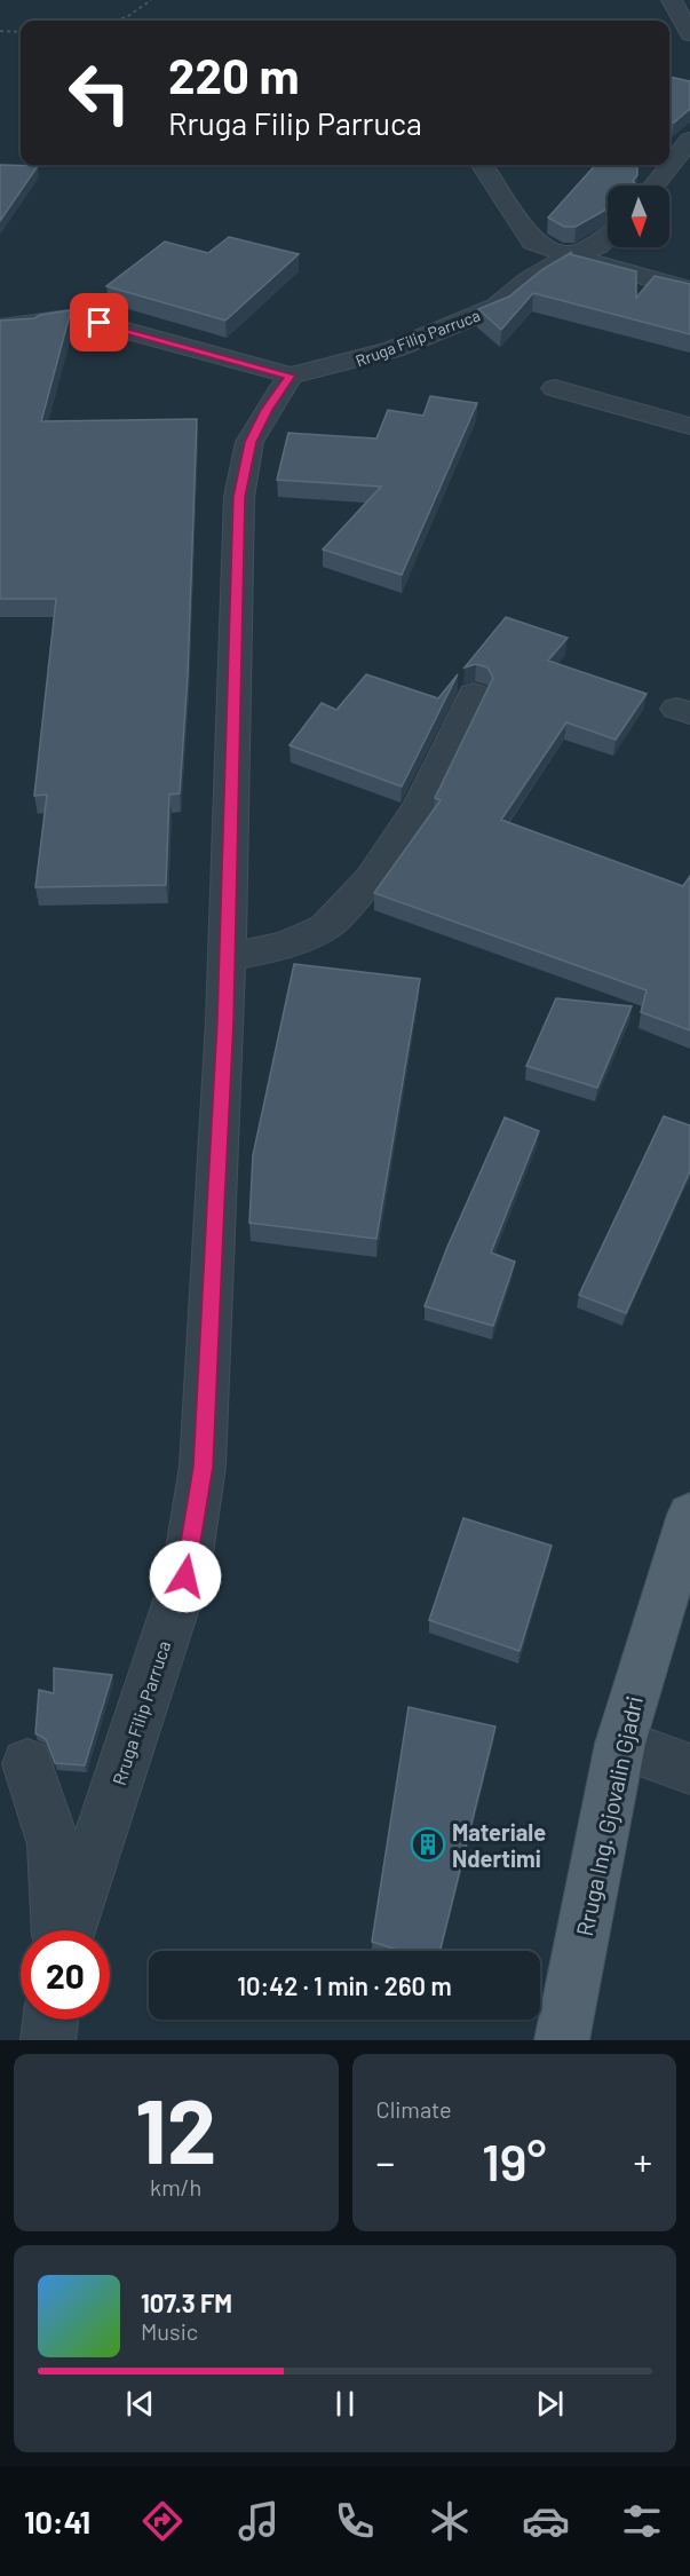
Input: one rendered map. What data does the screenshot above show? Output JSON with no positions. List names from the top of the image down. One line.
{"streets":{"main road":["Rruga Ing. Gjovalin Gjadri"],"lane":["Rruga Filip Parruca"]},"places":{"building":["Materiale Ndertimi"]},"north":"bottom","page":{"turn":["220 m","Rruga Filip Parruca"],"limit":"20","trip":"10:42 · 1 min · 260 m","tile":[["12","km/h"],"Climate"],"heat":["−","19°","+"],"song":["107.3 FM","Music"],"tabs":"10:41"}}
